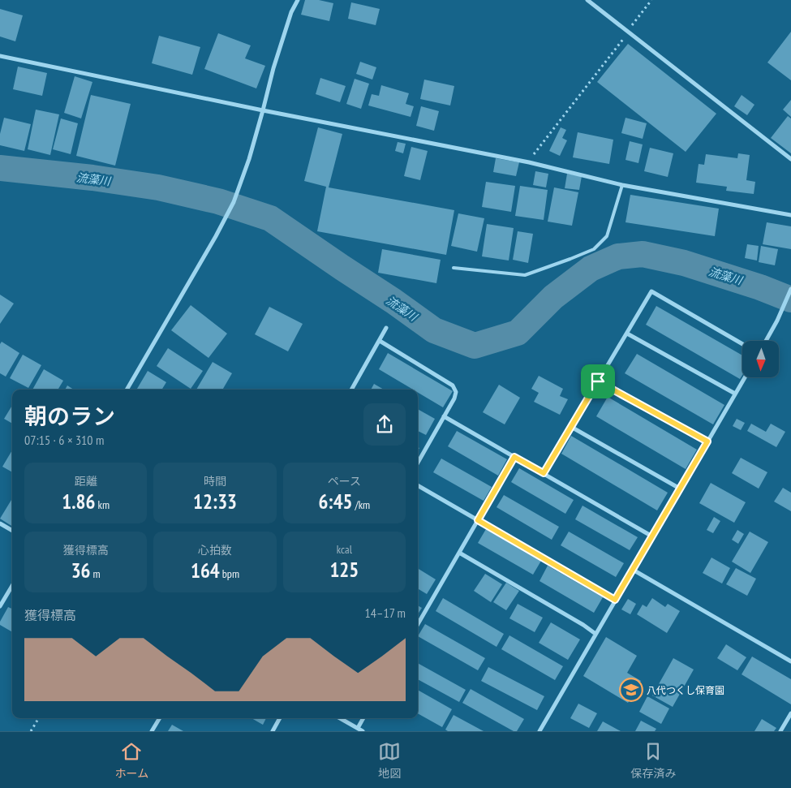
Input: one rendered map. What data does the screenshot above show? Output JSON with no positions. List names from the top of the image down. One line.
{"water":["流藻川"],"places":{"school or university":["八代つくし保育園"]},"north":"bottom","page":{"heading":["朝のラン","07:15 · 6 × 310 m"],"stats":[["距離","1.86 km"],["時間","12:33"],["ペース","6:45 /km"],["獲得標高","36 m"],["心拍数","164 bpm"],["kcal","125"]],"chart":["獲得標高","14–17 m"],"tabs":["ホーム","地図","保存済み"]}}
